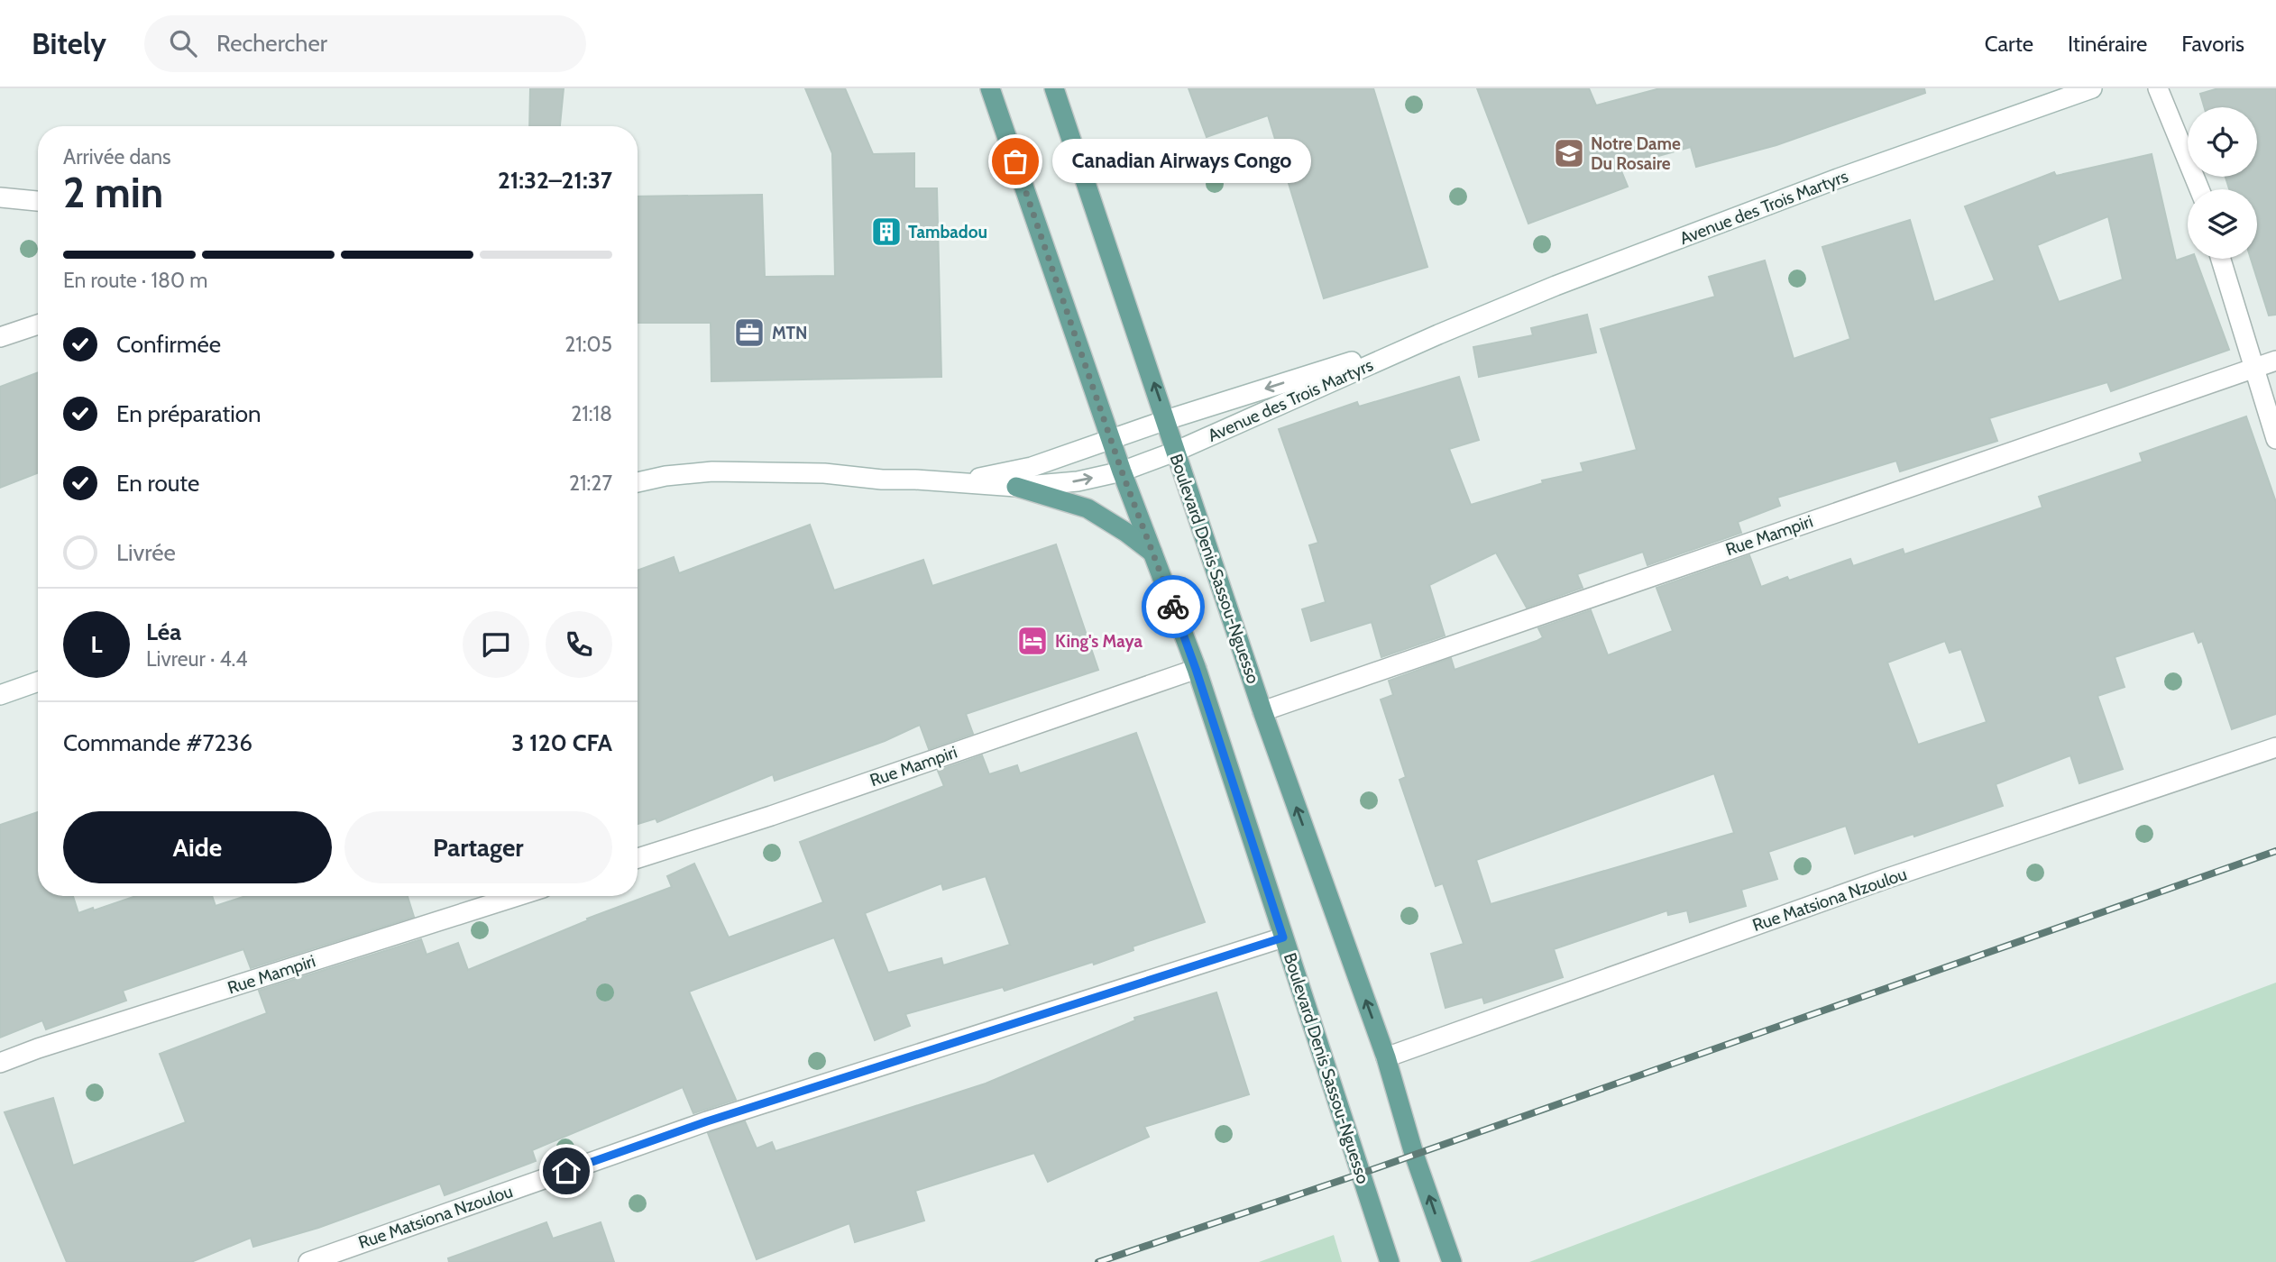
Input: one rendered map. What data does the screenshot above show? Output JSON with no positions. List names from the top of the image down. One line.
{"streets":{"main road":["Boulevard Denis Sassou-Nguesso"],"street":["Avenue des Trois Martyrs","Rue Mampiri","Rue Matsiona Nzoulou"]},"crossings":[["Avenue des Trois Martyrs","Boulevard Denis Sassou-Nguesso"],["Rue Mampiri","Boulevard Denis Sassou-Nguesso"],["Boulevard Denis Sassou-Nguesso","Rue Matsiona Nzoulou"]],"places":{"school or university":["Notre Dame Du Rosaire"],"other":["Canadian Airways Congo"],"building":["Tambadou"],"office":["MTN"],"hotel":["King's Maya"]},"page":{"header":"Bitely","search":"Rechercher","nav":["Carte","Itinéraire","Favoris"],"heading":["2 min","Arrivée dans","21:32–21:37"],"panel":["Léa","Livreur · 4.4","Commande #7236","3 120 CFA"],"bubble":"Canadian Airways Congo","bar":"En route · 180 m","list":[["Confirmée","21:05"],["En préparation","21:18"],["En route","21:27"],"Livrée"],"round":"L","buttons":["Aide","Partager"]}}
